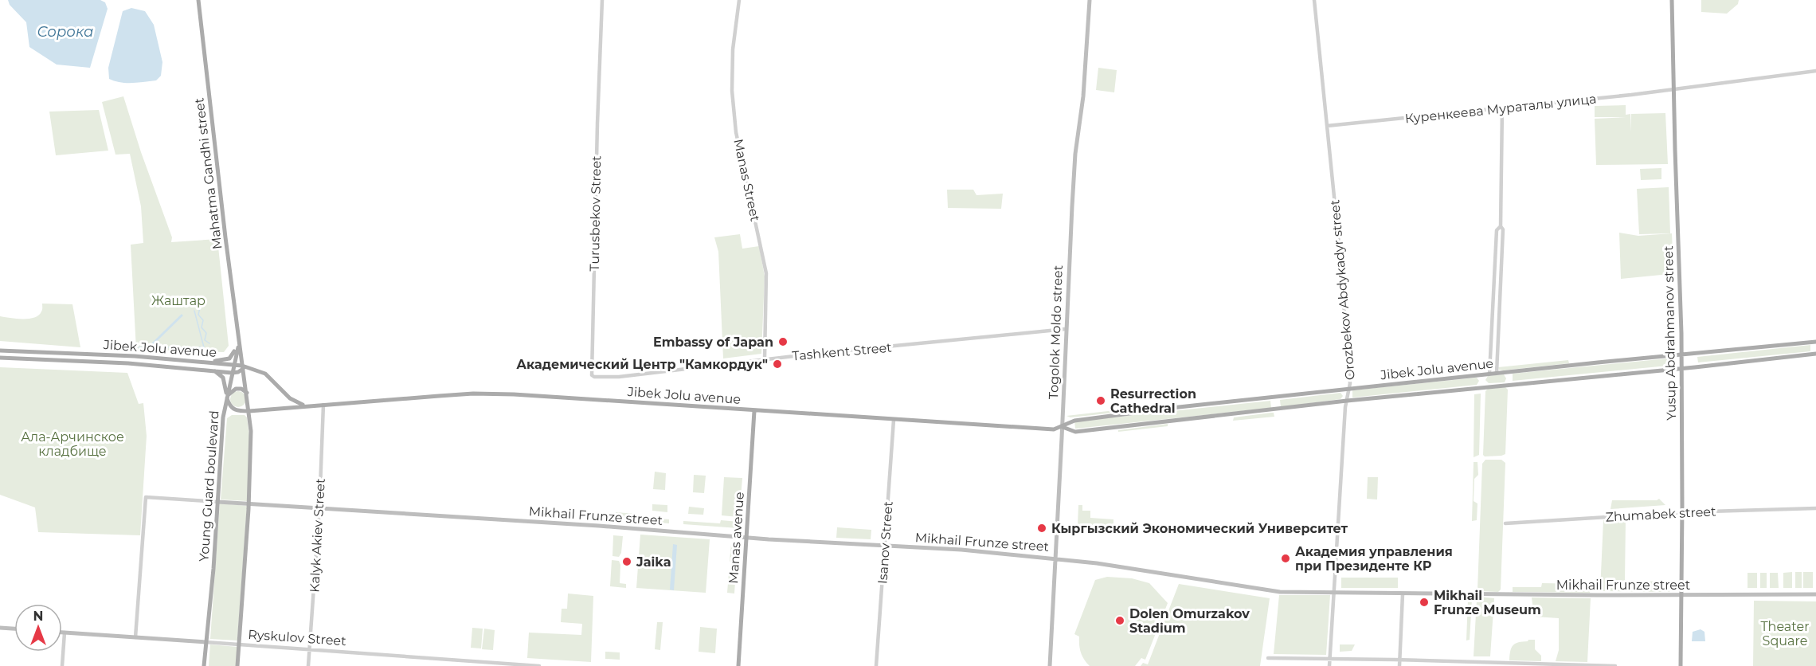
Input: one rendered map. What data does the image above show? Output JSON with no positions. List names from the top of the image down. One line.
{"streets":{"main road":["Mahatma Gandhi street","Togolok Moldo street","Yusup Abdrahmanov street","Jibek Jolu avenue","Young Guard boulevard","Mikhail Frunze street","Manas avenue","Ryskulov Street"],"street":["Куренкеева Мураталы улица","Manas Street","Turusbekov Street","Orozbekov Abdykadyr street","Tashkent Street","Zhumabek street","Kalyk Akiev Street","Isanov Street"]},"crossings":[["Куренкеева Мураталы улица","Orozbekov Abdykadyr street"],["Куренкеева Мураталы улица","Yusup Abdrahmanov street"],["Mahatma Gandhi street","Young Guard boulevard"],["Manas Street","Tashkent Street"],["Turusbekov Street","Tashkent Street"],["Orozbekov Abdykadyr street","Jibek Jolu avenue"],["Orozbekov Abdykadyr street","Mikhail Frunze street"],["Togolok Moldo street","Jibek Jolu avenue"],["Togolok Moldo street","Tashkent Street"],["Togolok Moldo street","Mikhail Frunze street"],["Yusup Abdrahmanov street","Jibek Jolu avenue"],["Yusup Abdrahmanov street","Zhumabek street"],["Yusup Abdrahmanov street","Mikhail Frunze street"],["Jibek Jolu avenue","Young Guard boulevard"],["Jibek Jolu avenue","Kalyk Akiev Street"],["Jibek Jolu avenue","Manas avenue"],["Jibek Jolu avenue","Isanov Street"],["Young Guard boulevard","Mikhail Frunze street"],["Young Guard boulevard","Ryskulov Street"],["Mikhail Frunze street","Kalyk Akiev Street"],["Mikhail Frunze street","Manas avenue"],["Mikhail Frunze street","Isanov Street"],["Mikhail Frunze street","Ryskulov Street"],["Kalyk Akiev Street","Ryskulov Street"]],"water":["Сорока"],"parks":["Жаштар","Ала-Арчинское кладбище","Theater Square"],"places":["Embassy of Japan","Академический Центр \"Камкордук\"","Resurrection Cathedral","Кыргызский Экономический Университет","Академия управления при Президенте КР","Jaika","Mikhail Frunze Museum","Dolen Omurzakov Stadium"],"north":"top"}
